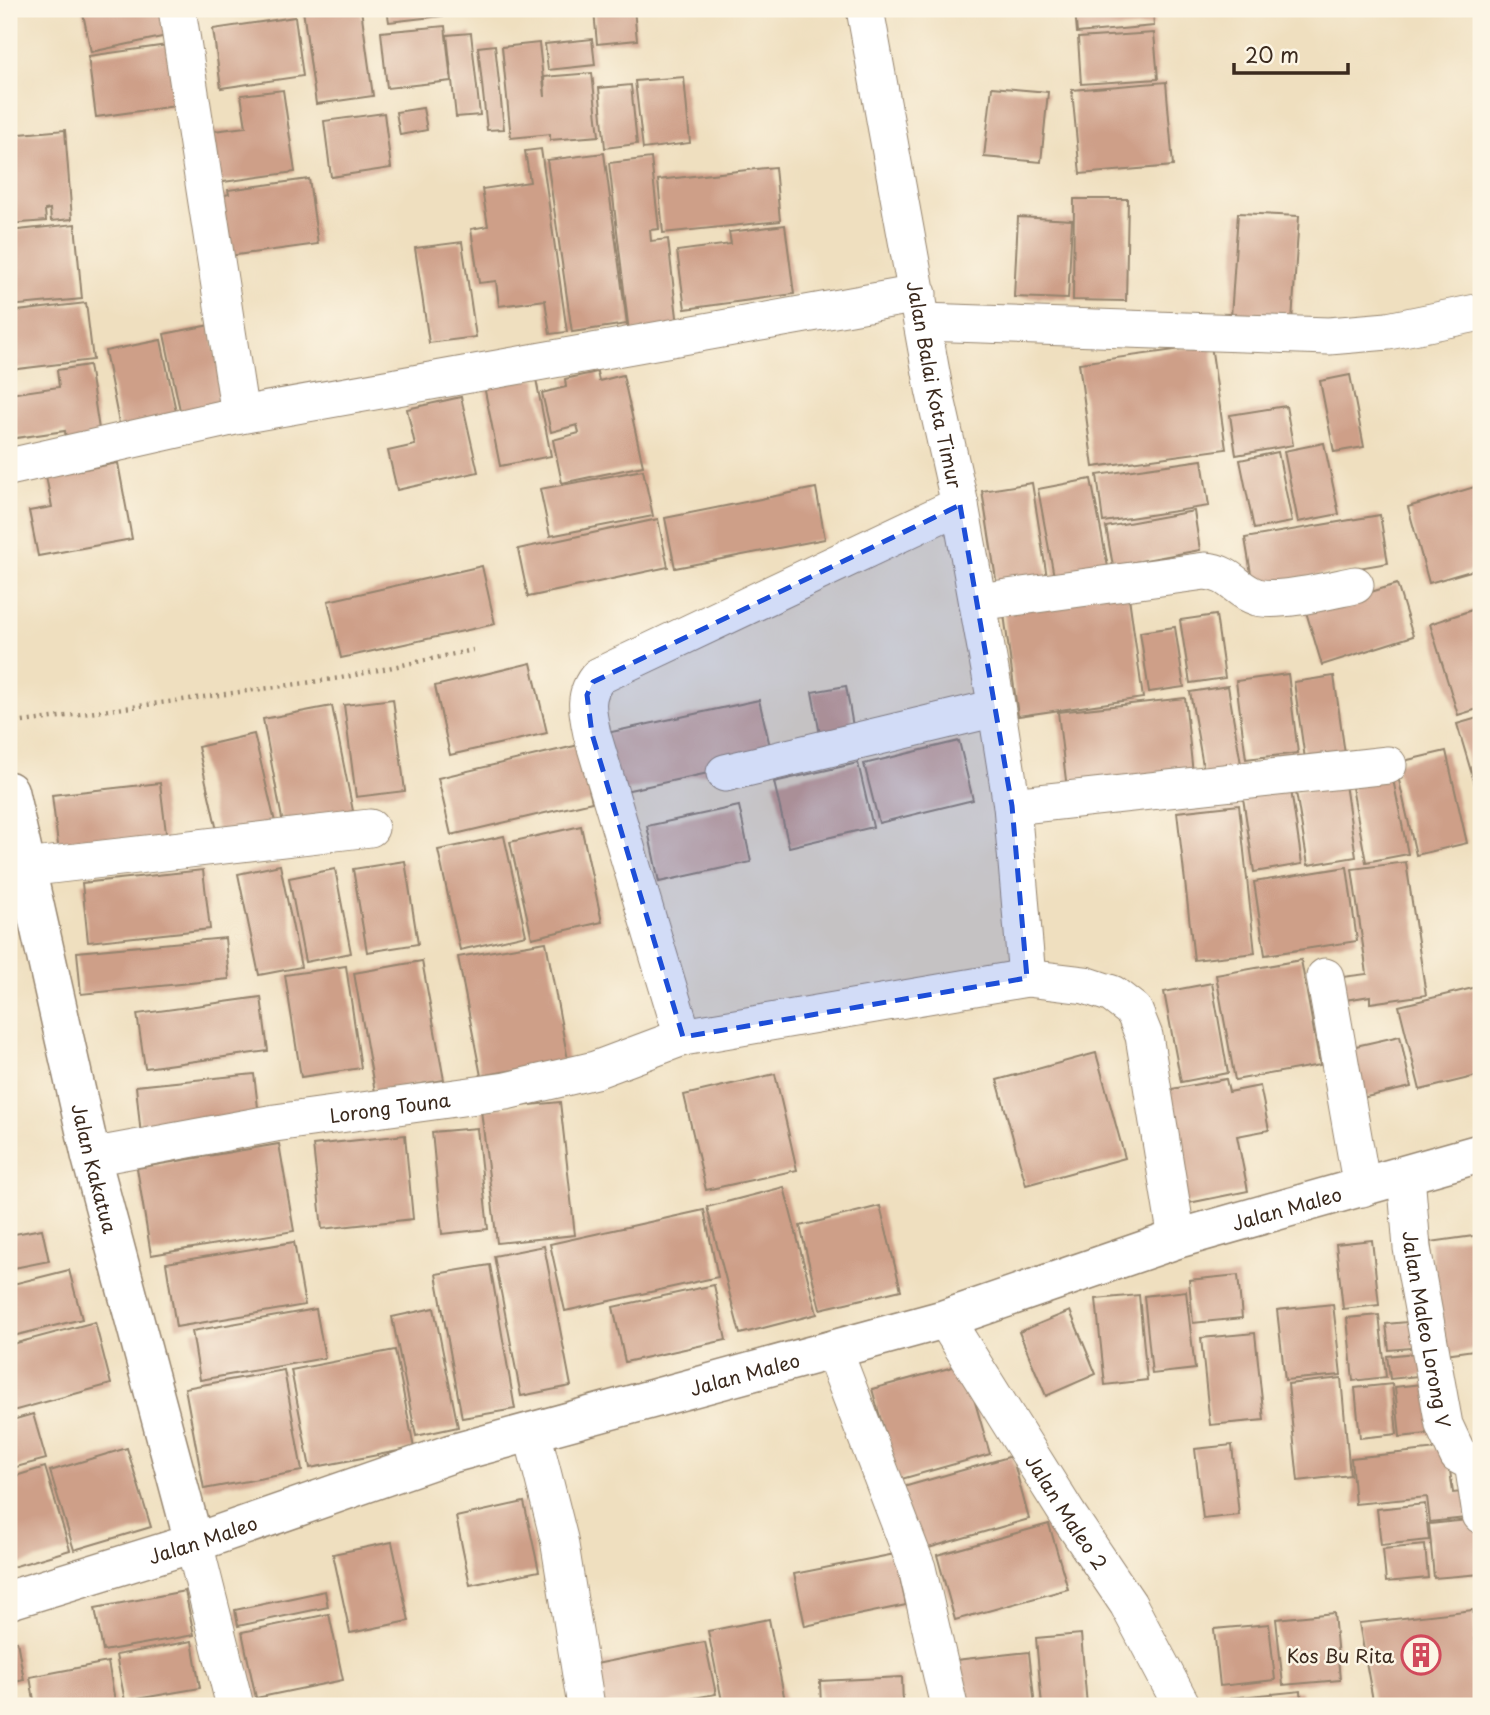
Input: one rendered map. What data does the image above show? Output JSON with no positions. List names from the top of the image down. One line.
{"streets":{"street":["Jalan Balai Kota Timur","Lorong Touna","Jalan Kakatua","Jalan Maleo","Jalan Maleo Lorong V","Jalan Maleo 2"]},"crossings":[["Jalan Balai Kota Timur","Lorong Touna"],["Lorong Touna","Jalan Kakatua"],["Lorong Touna","Jalan Maleo"],["Jalan Kakatua","Jalan Maleo"],["Jalan Maleo","Jalan Maleo Lorong V"],["Jalan Maleo","Jalan Maleo 2"]],"places":{"building":["Kos Bu Rita"]},"scale_bar":"20 m"}
